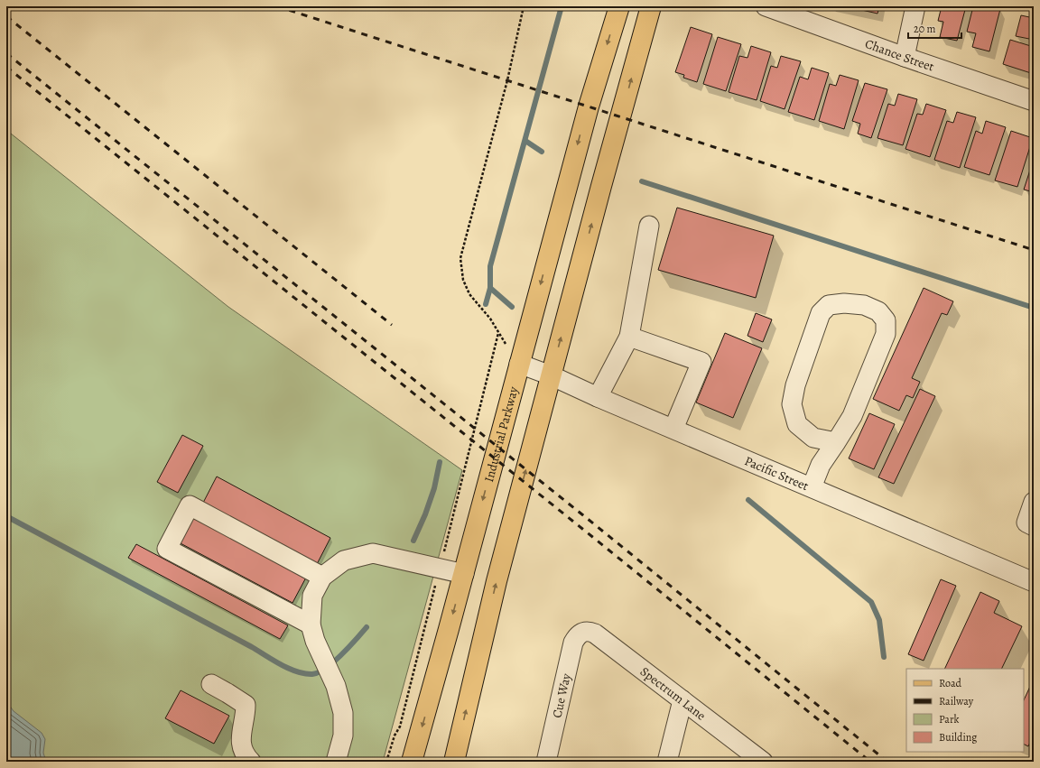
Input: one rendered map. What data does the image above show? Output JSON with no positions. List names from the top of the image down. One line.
{"streets":{"main road":["Industrial Parkway"],"street":["Chance Street","Pacific Street","Spectrum Lane","Cue Way"]},"crossings":[["Industrial Parkway","Pacific Street"],["Spectrum Lane","Cue Way"]],"legend":["Road","Railway","Park","Building"],"scale_bar":"20 m"}
